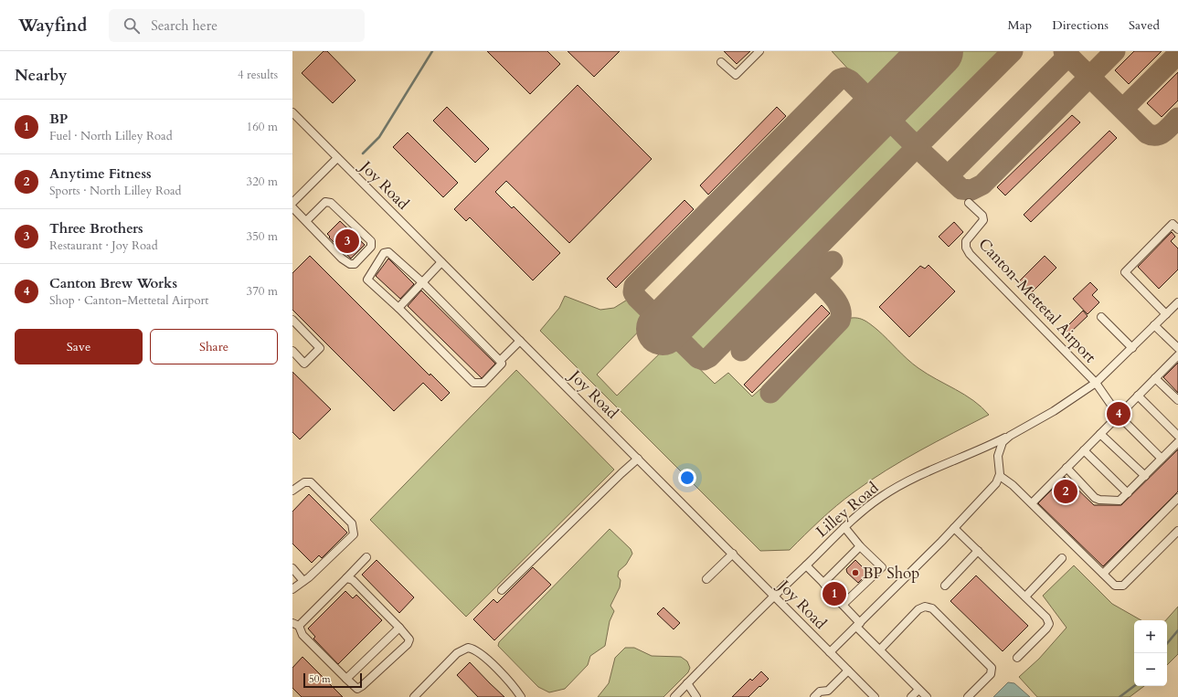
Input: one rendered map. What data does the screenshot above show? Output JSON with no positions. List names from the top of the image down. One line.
{"streets":{"street":["Joy Road","Canton-Mettetal Airport","Lilley Road"]},"crossings":[["Joy Road","Lilley Road"],["Canton-Mettetal Airport","Lilley Road"]],"places":["BP Shop"],"scale_bar":"50 m","page":{"header":"Wayfind","search":"Search here","nav":["Map","Directions","Saved"],"heading":["Nearby","4 results"],"list":[{"mark":"1","name":"BP","note":"Fuel · North Lilley Road","value":"160 m"},{"mark":"2","name":"Anytime Fitness","note":"Sports · North Lilley Road","value":"320 m"},{"mark":"3","name":"Three Brothers","note":"Restaurant · Joy Road","value":"350 m"},{"mark":"4","name":"Canton Brew Works","note":"Shop · Canton-Mettetal Airport","value":"370 m"}],"pins":["3","4","2","1"],"buttons":["Save","Share"],"map_buttons":["+","−"],"scale":"50 m"}}
